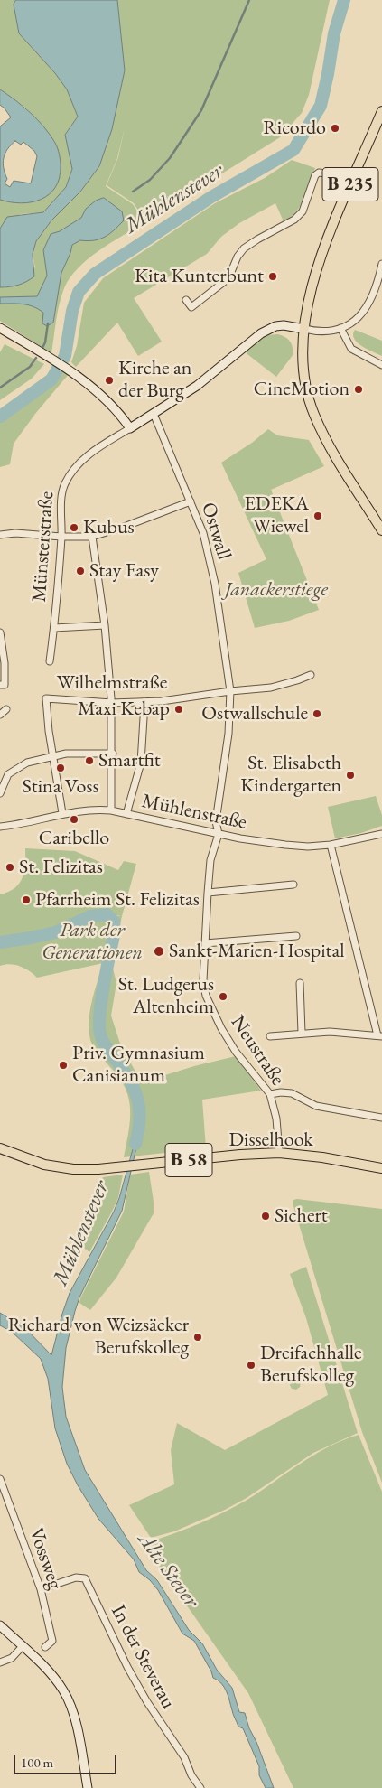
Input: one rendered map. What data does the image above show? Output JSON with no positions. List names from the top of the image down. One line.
{"streets":{"main road":["B 235","Disselhook","B 58"],"street":["Ostwall","Münsterstraße","Wilhelmstraße","Mühlenstraße","Neustraße","Vossweg","In der Steverau"]},"crossings":[["B 235","Münsterstraße"],["Ostwall","Münsterstraße"],["Ostwall","Wilhelmstraße"],["Ostwall","Mühlenstraße"],["Ostwall","Neustraße"],["Mühlenstraße","Neustraße"],["Neustraße","Disselhook"],["Vossweg","In der Steverau"]],"water":["Mühlenstever","Alte Stever"],"parks":["Janackerstiege","Park der Generationen"],"places":["Ricordo","Kita Kunterbunt","Kirche an der Burg","CineMotion","EDEKA Wiewel","Kubus","Stay Easy","Maxi Kebap","Ostwallschule","Smartfit","Stina Voss","St. Elisabeth Kindergarten","Caribello","St. Felizitas","Pfarrheim St. Felizitas","Sankt-Marien-Hospital","St. Ludgerus Altenheim","Priv. Gymnasium Canisianum","Sichert","Richard von Weizsäcker Berufskolleg","Dreifachhalle Berufskolleg"],"scale_bar":"100 m"}
